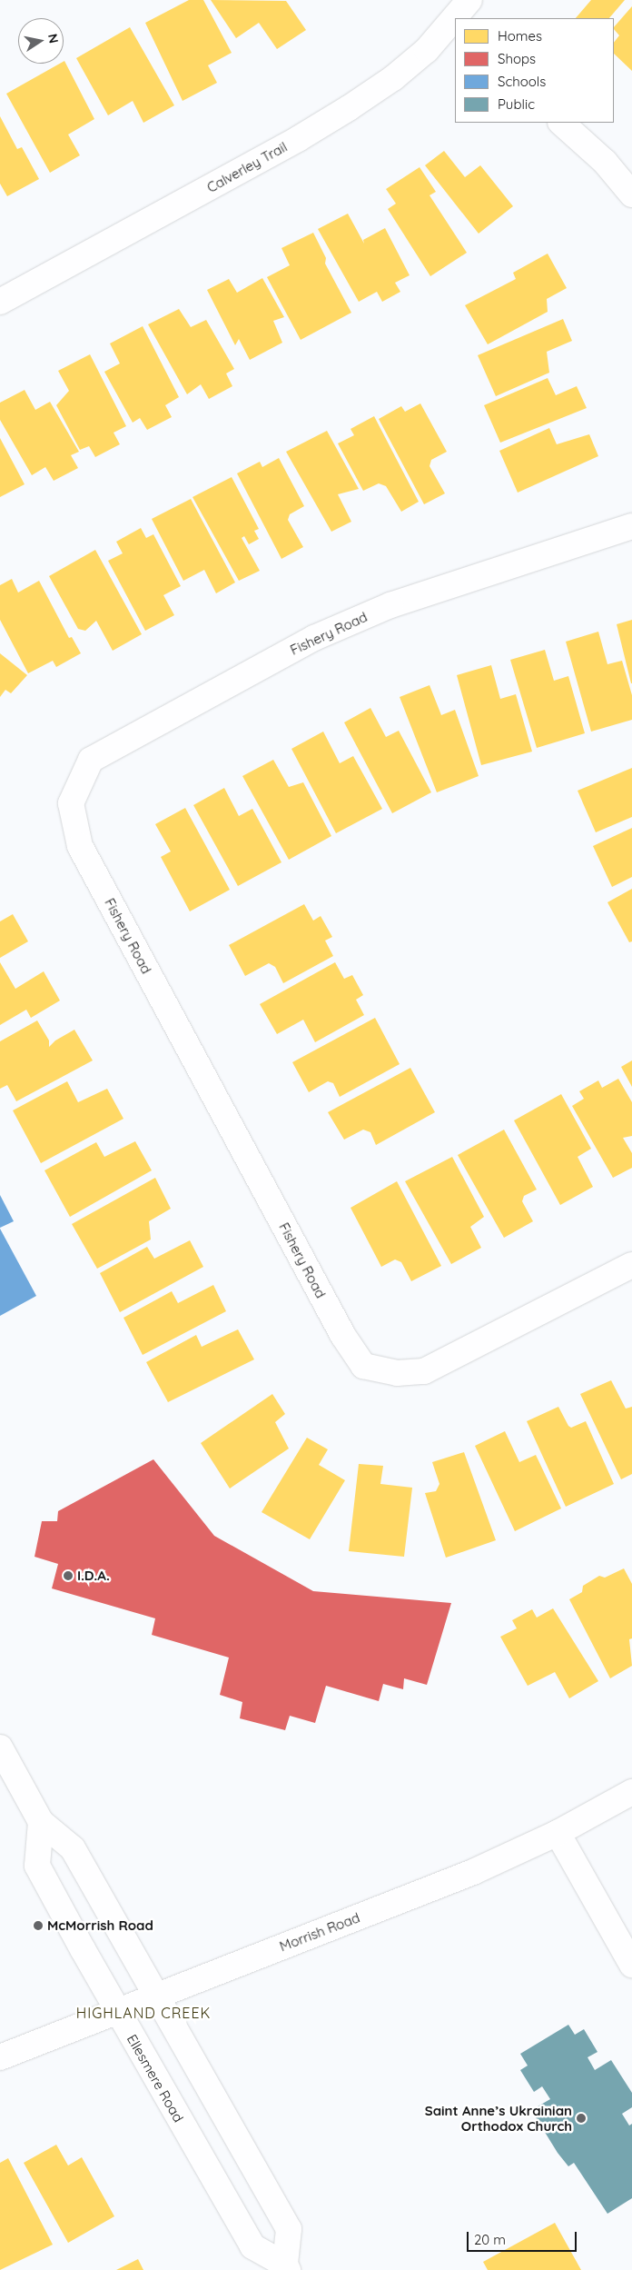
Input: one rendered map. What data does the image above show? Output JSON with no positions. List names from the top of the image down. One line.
{"streets":{"street":["Calverley Trail","Fishery Road","Morrish Road","Ellesmere Road"]},"crossings":[["Morrish Road","Ellesmere Road"]],"districts":["HIGHLAND CREEK"],"places":["I.D.A.","McMorrish Road","Saint Anne’s Ukrainian Orthodox Church"],"legend":["Homes","Shops","Schools","Public"],"scale_bar":"20 m","north":"right"}
